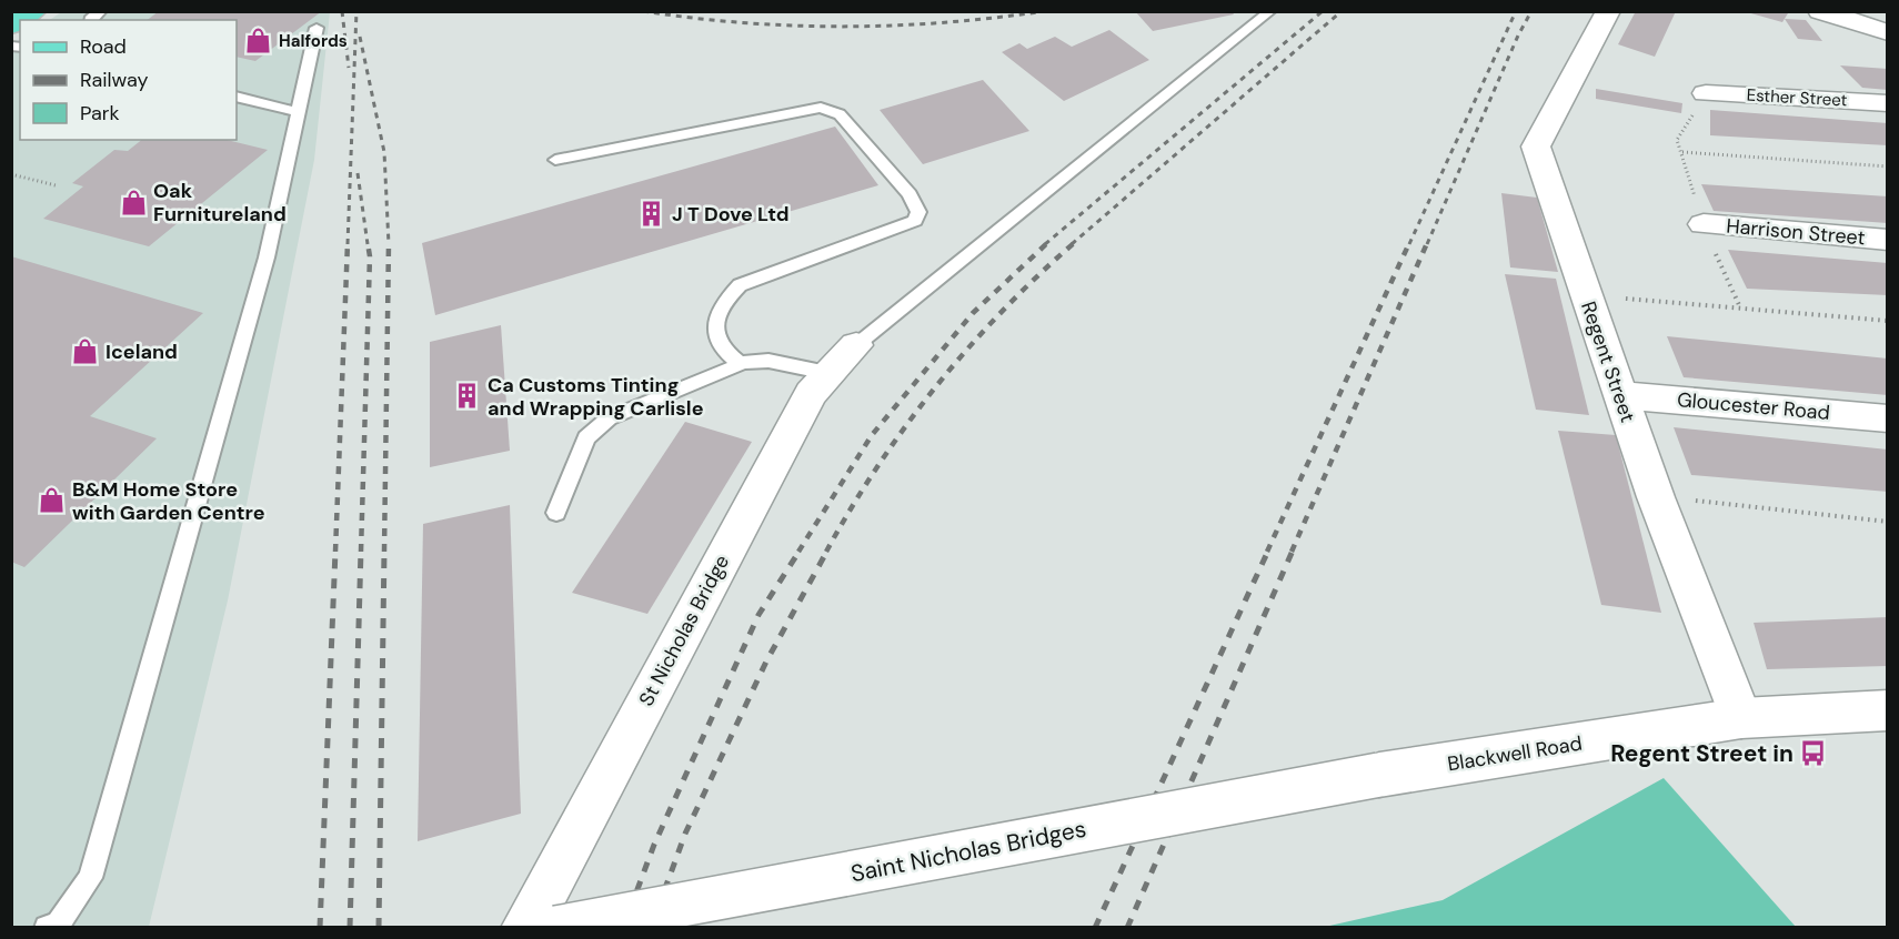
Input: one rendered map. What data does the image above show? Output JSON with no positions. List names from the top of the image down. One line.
{"streets":{"street":["Esther Street","Harrison Street","Regent Street","Gloucester Road","St Nicholas Bridge","Blackwell Road","Saint Nicholas Bridges"]},"crossings":[["Regent Street","Gloucester Road"],["Regent Street","Blackwell Road"],["Blackwell Road","Saint Nicholas Bridges"]],"places":{"shop":["Halfords","Oak Furnitureland","Iceland","B&M Home Store with Garden Centre"],"building":["J T Dove Ltd","Ca Customs Tinting and Wrapping Carlisle"],"bus stop":["Regent Street in"]},"legend":["Road","Railway","Park"]}
